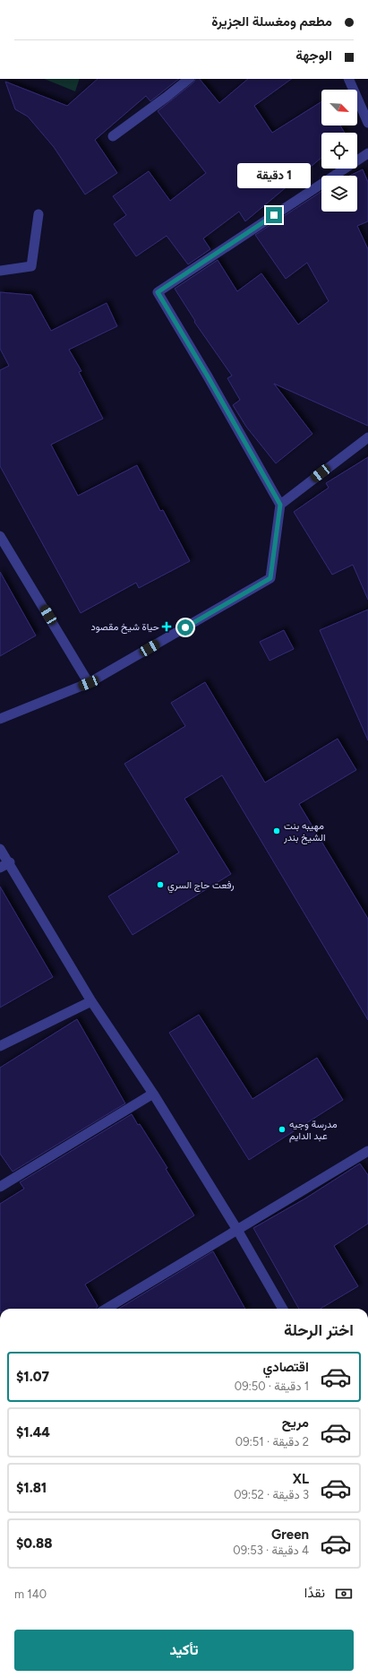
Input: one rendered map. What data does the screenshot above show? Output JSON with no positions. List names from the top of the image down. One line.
{"places":{"health":["حياة شيخ مقصود"],"other":["مهيبه بنت الشيخ بندر","رفعت حاج السري","مدرسة وجيه عبد الدايم"]},"north":"bottom right","page":{"banner":["مطعم ومغسلة الجزيرة","الوجهة"],"bubble":"1 دقيقة","heading":"اختر الرحلة","list":[{"name":"اقتصادي","note":"1 دقيقة · 09:50","value":"$1.07"},{"name":"مريح","note":"2 دقيقة · 09:51","value":"$1.44"},{"name":"XL","note":"3 دقيقة · 09:52","value":"$1.81"},{"name":"Green","note":"4 دقيقة · 09:53","value":"$0.88"}],"pay":["نقدًا","140 m"],"buttons":"تأكيد"}}
